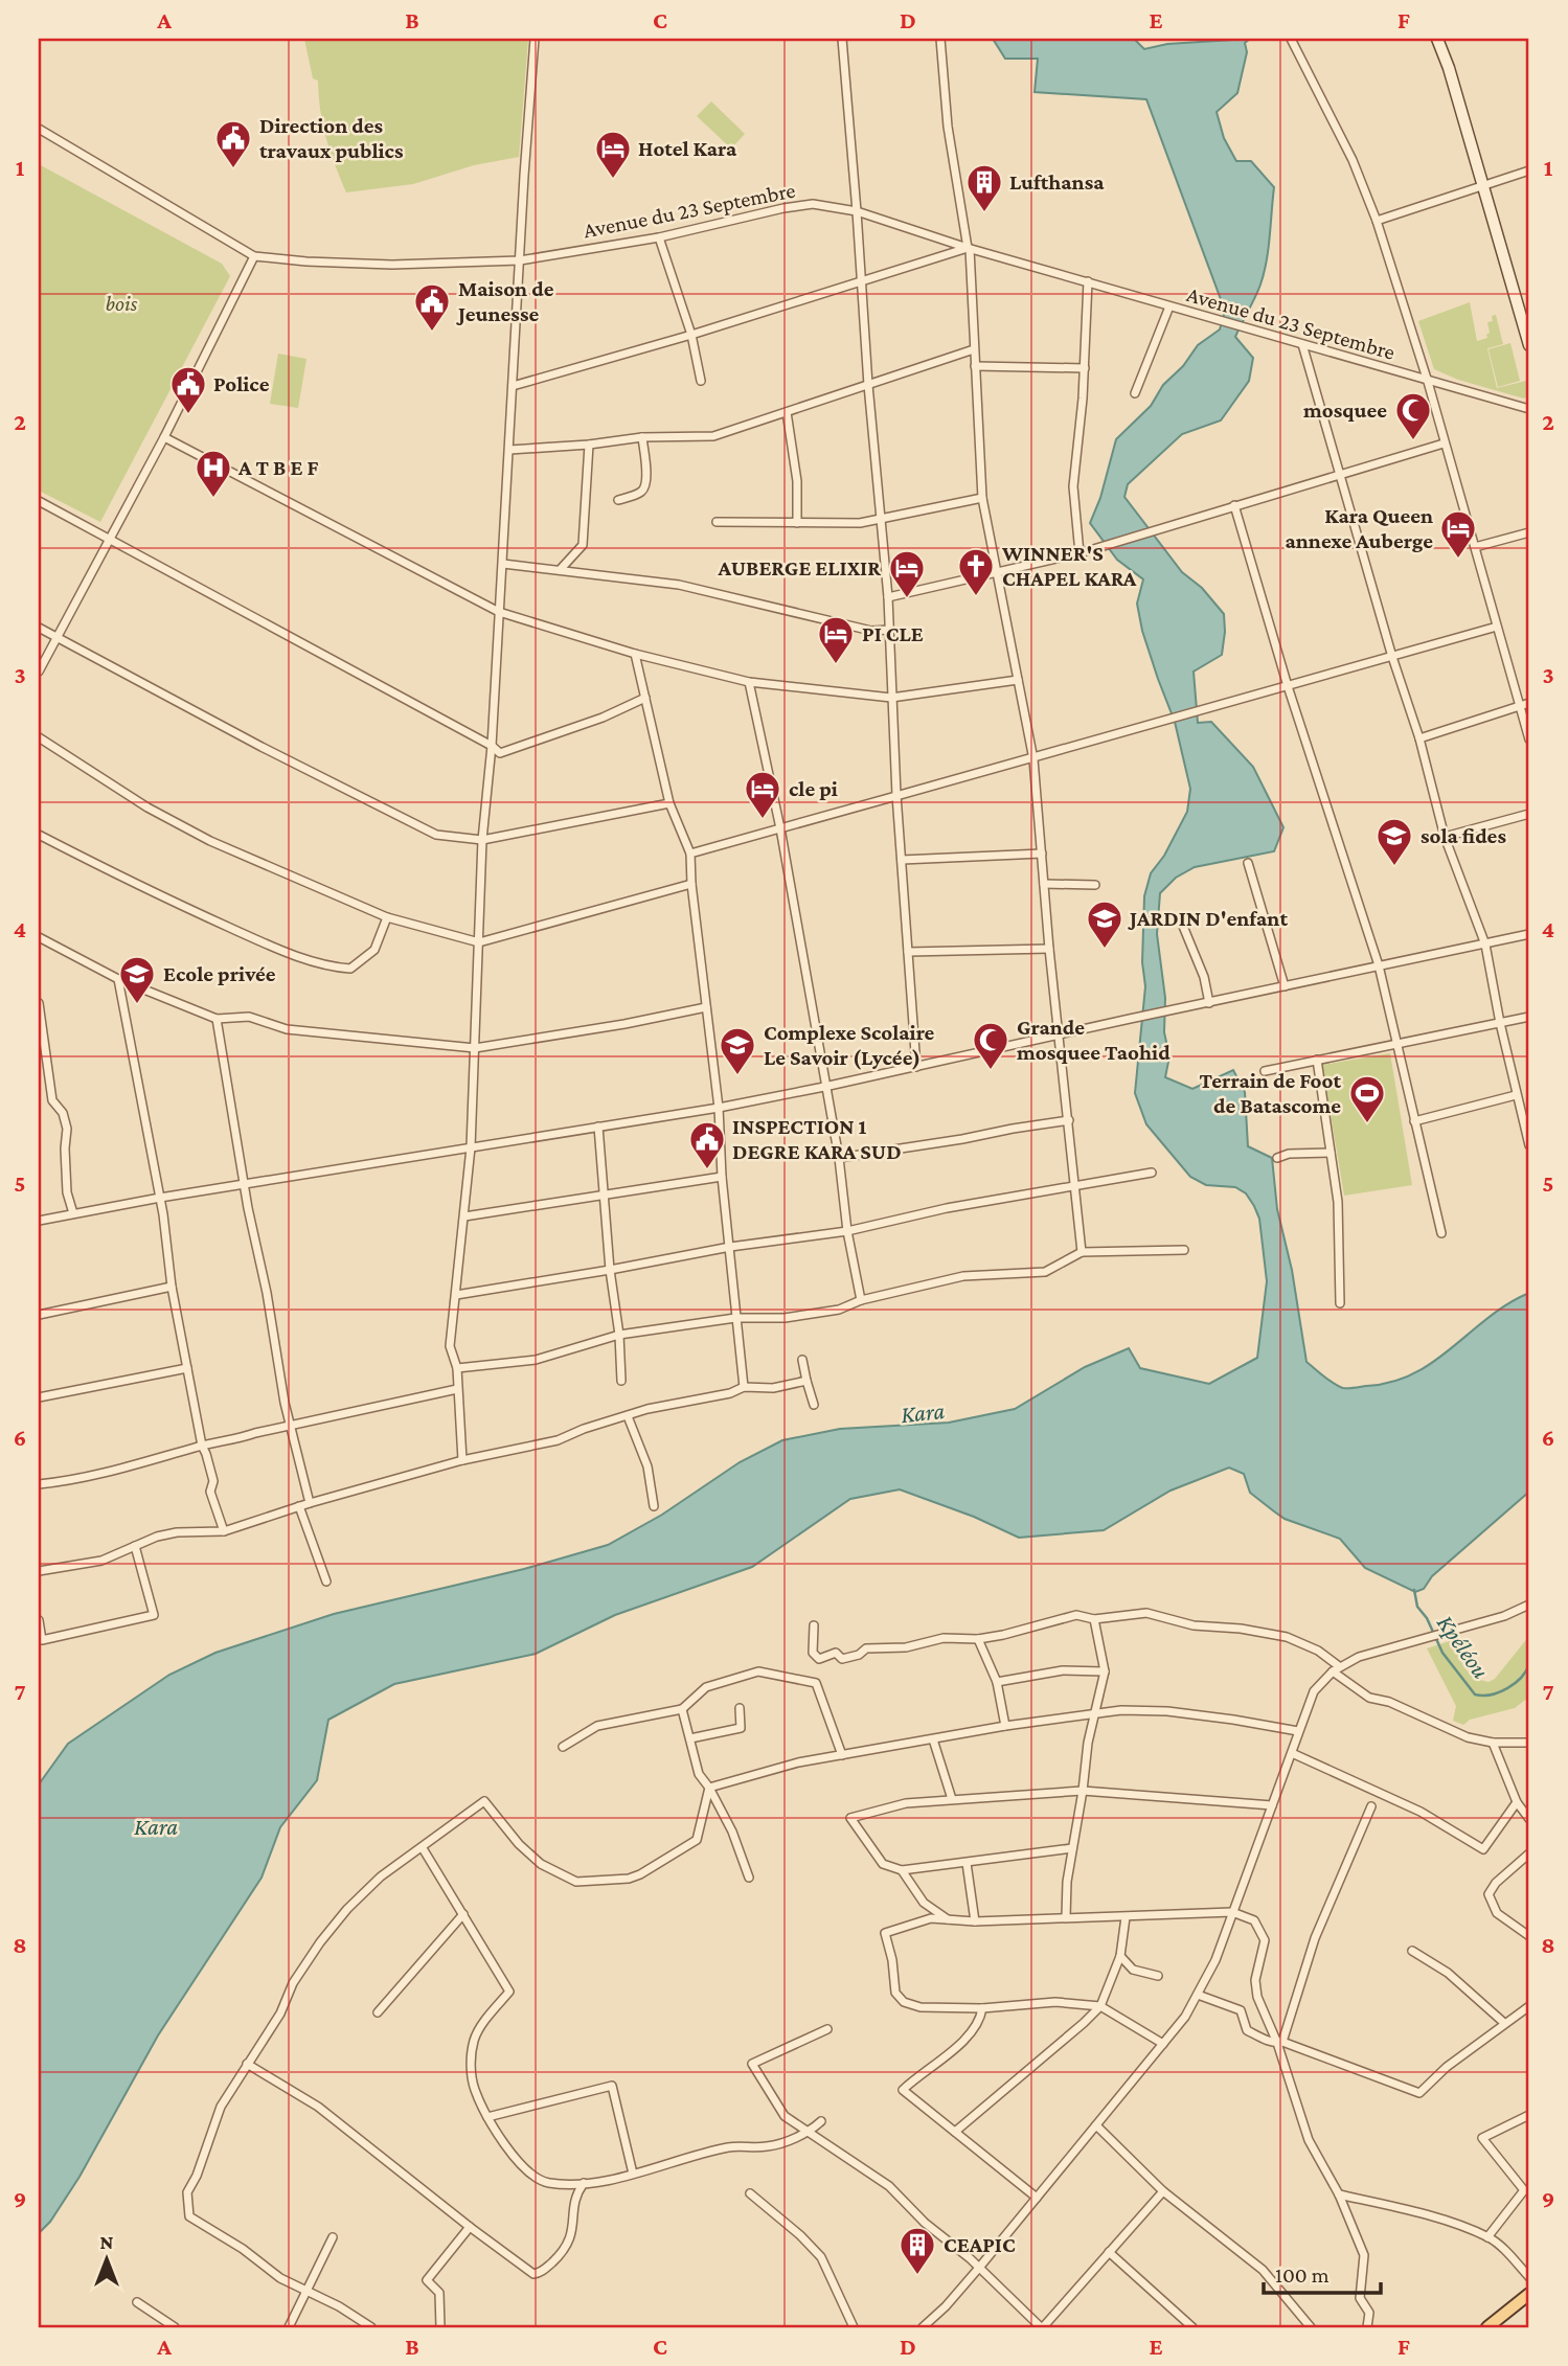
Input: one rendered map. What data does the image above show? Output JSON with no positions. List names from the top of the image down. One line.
{"streets":{"street":["Avenue du 23 Septembre"]},"water":["Kara","Kpéléou"],"parks":["bois"],"places":{"public building":["Direction des travaux publics","Maison de Jeunesse","Police","INSPECTION 1 DEGRE KARA SUD"],"hotel":["Hotel Kara","Kara Queen annexe Auberge","AUBERGE ELIXIR","PI CLE","cle pi"],"building":["Lufthansa","CEAPIC"],"mosque":["mosquee","Grande mosquee Taohid"],"hospital":["A T B E F"],"church":["WINNER'S CHAPEL KARA"],"school or university":["sola fides","JARDIN D'enfant","Ecole privée","Complexe Scolaire Le Savoir (Lycée)"],"sports":["Terrain de Foot de Batascome"]},"scale_bar":"100 m","north":"top","grid":{"columns":["A","B","C","D","E","F"],"rows":["1","2","3","4","5","6","7","8","9"]}}
